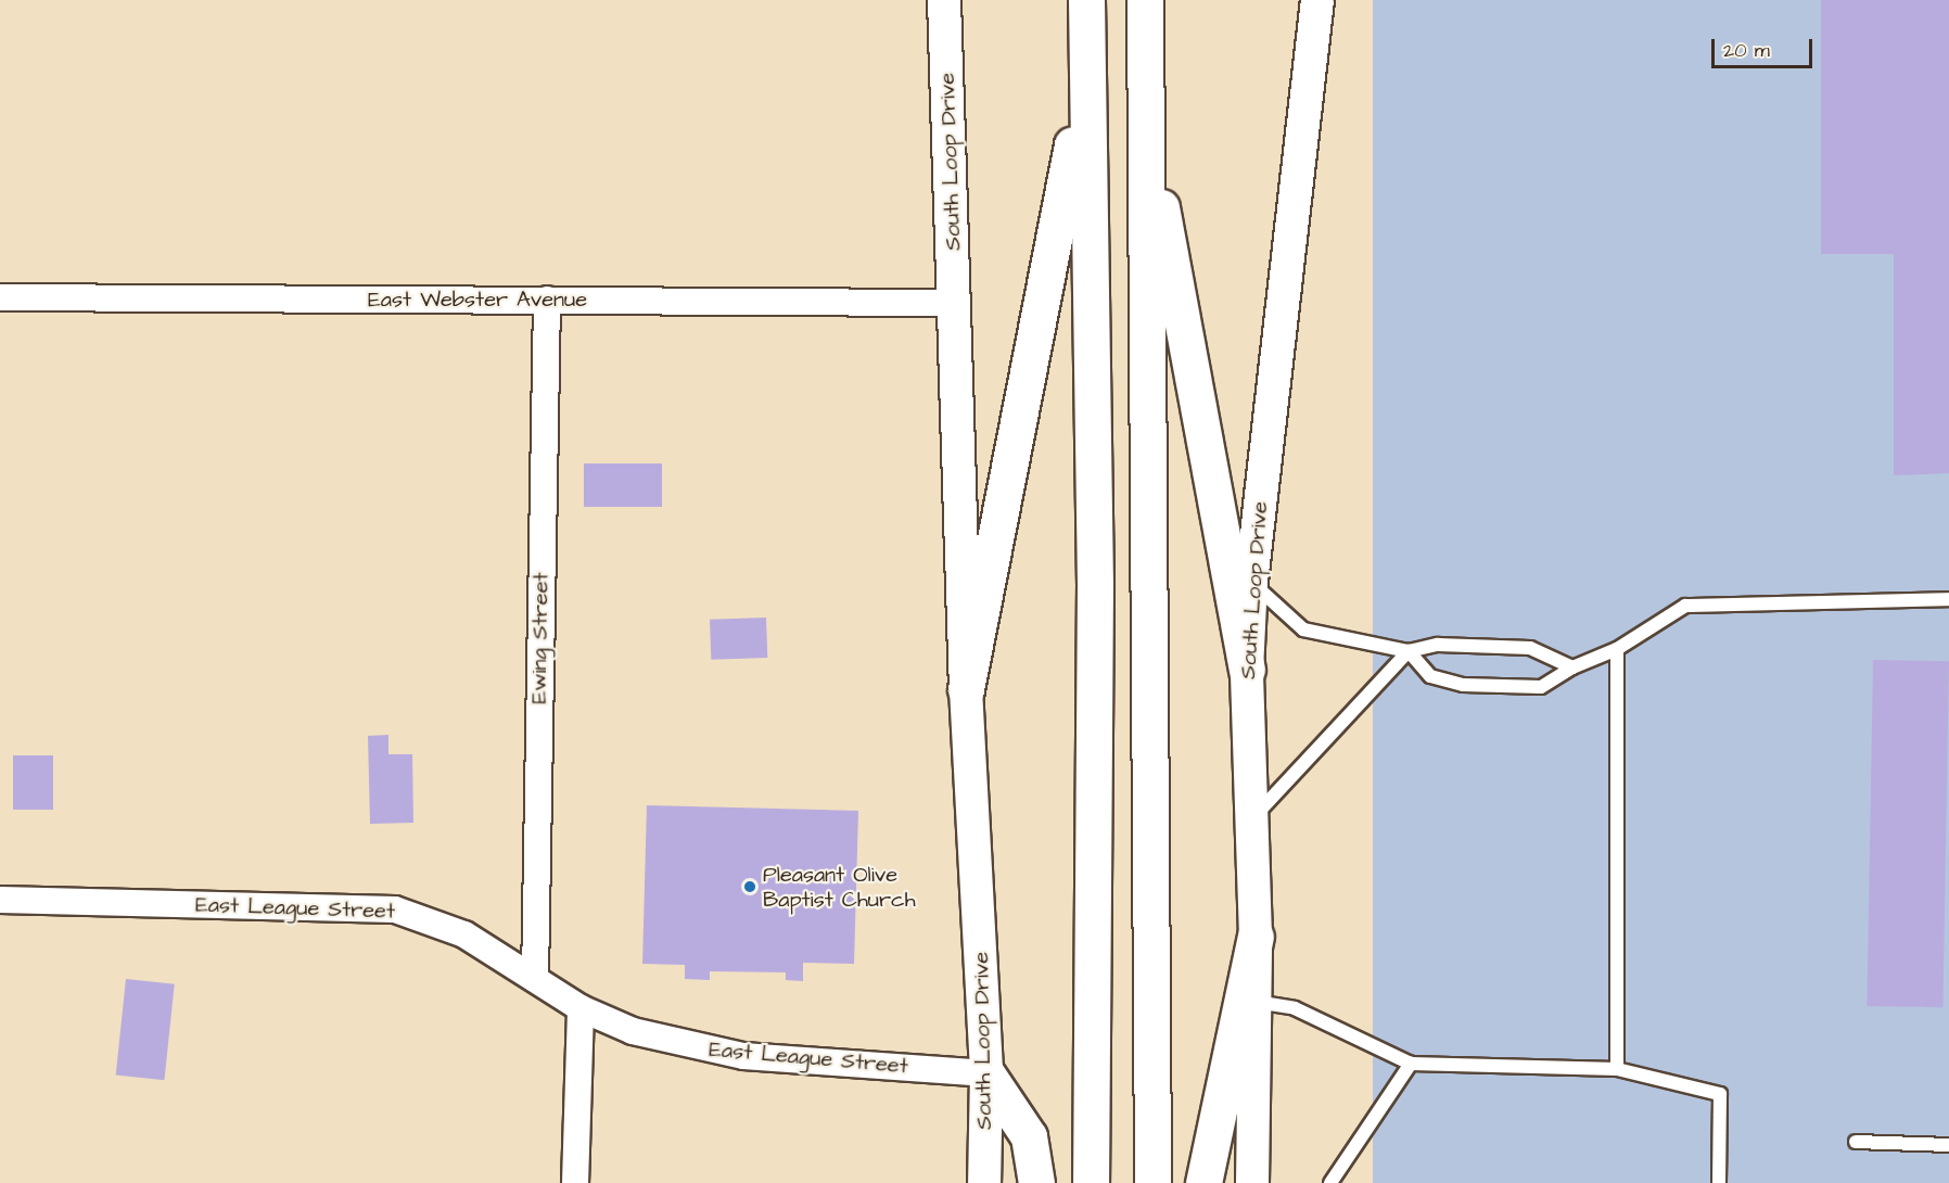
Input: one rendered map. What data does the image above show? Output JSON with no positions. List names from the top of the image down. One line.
{"streets":{"street":["South Loop Drive","East Webster Avenue","Ewing Street","East League Street"]},"crossings":[["South Loop Drive","East Webster Avenue"],["South Loop Drive","East League Street"],["East Webster Avenue","Ewing Street"],["Ewing Street","East League Street"]],"places":["Pleasant Olive Baptist Church"],"scale_bar":"20 m"}
